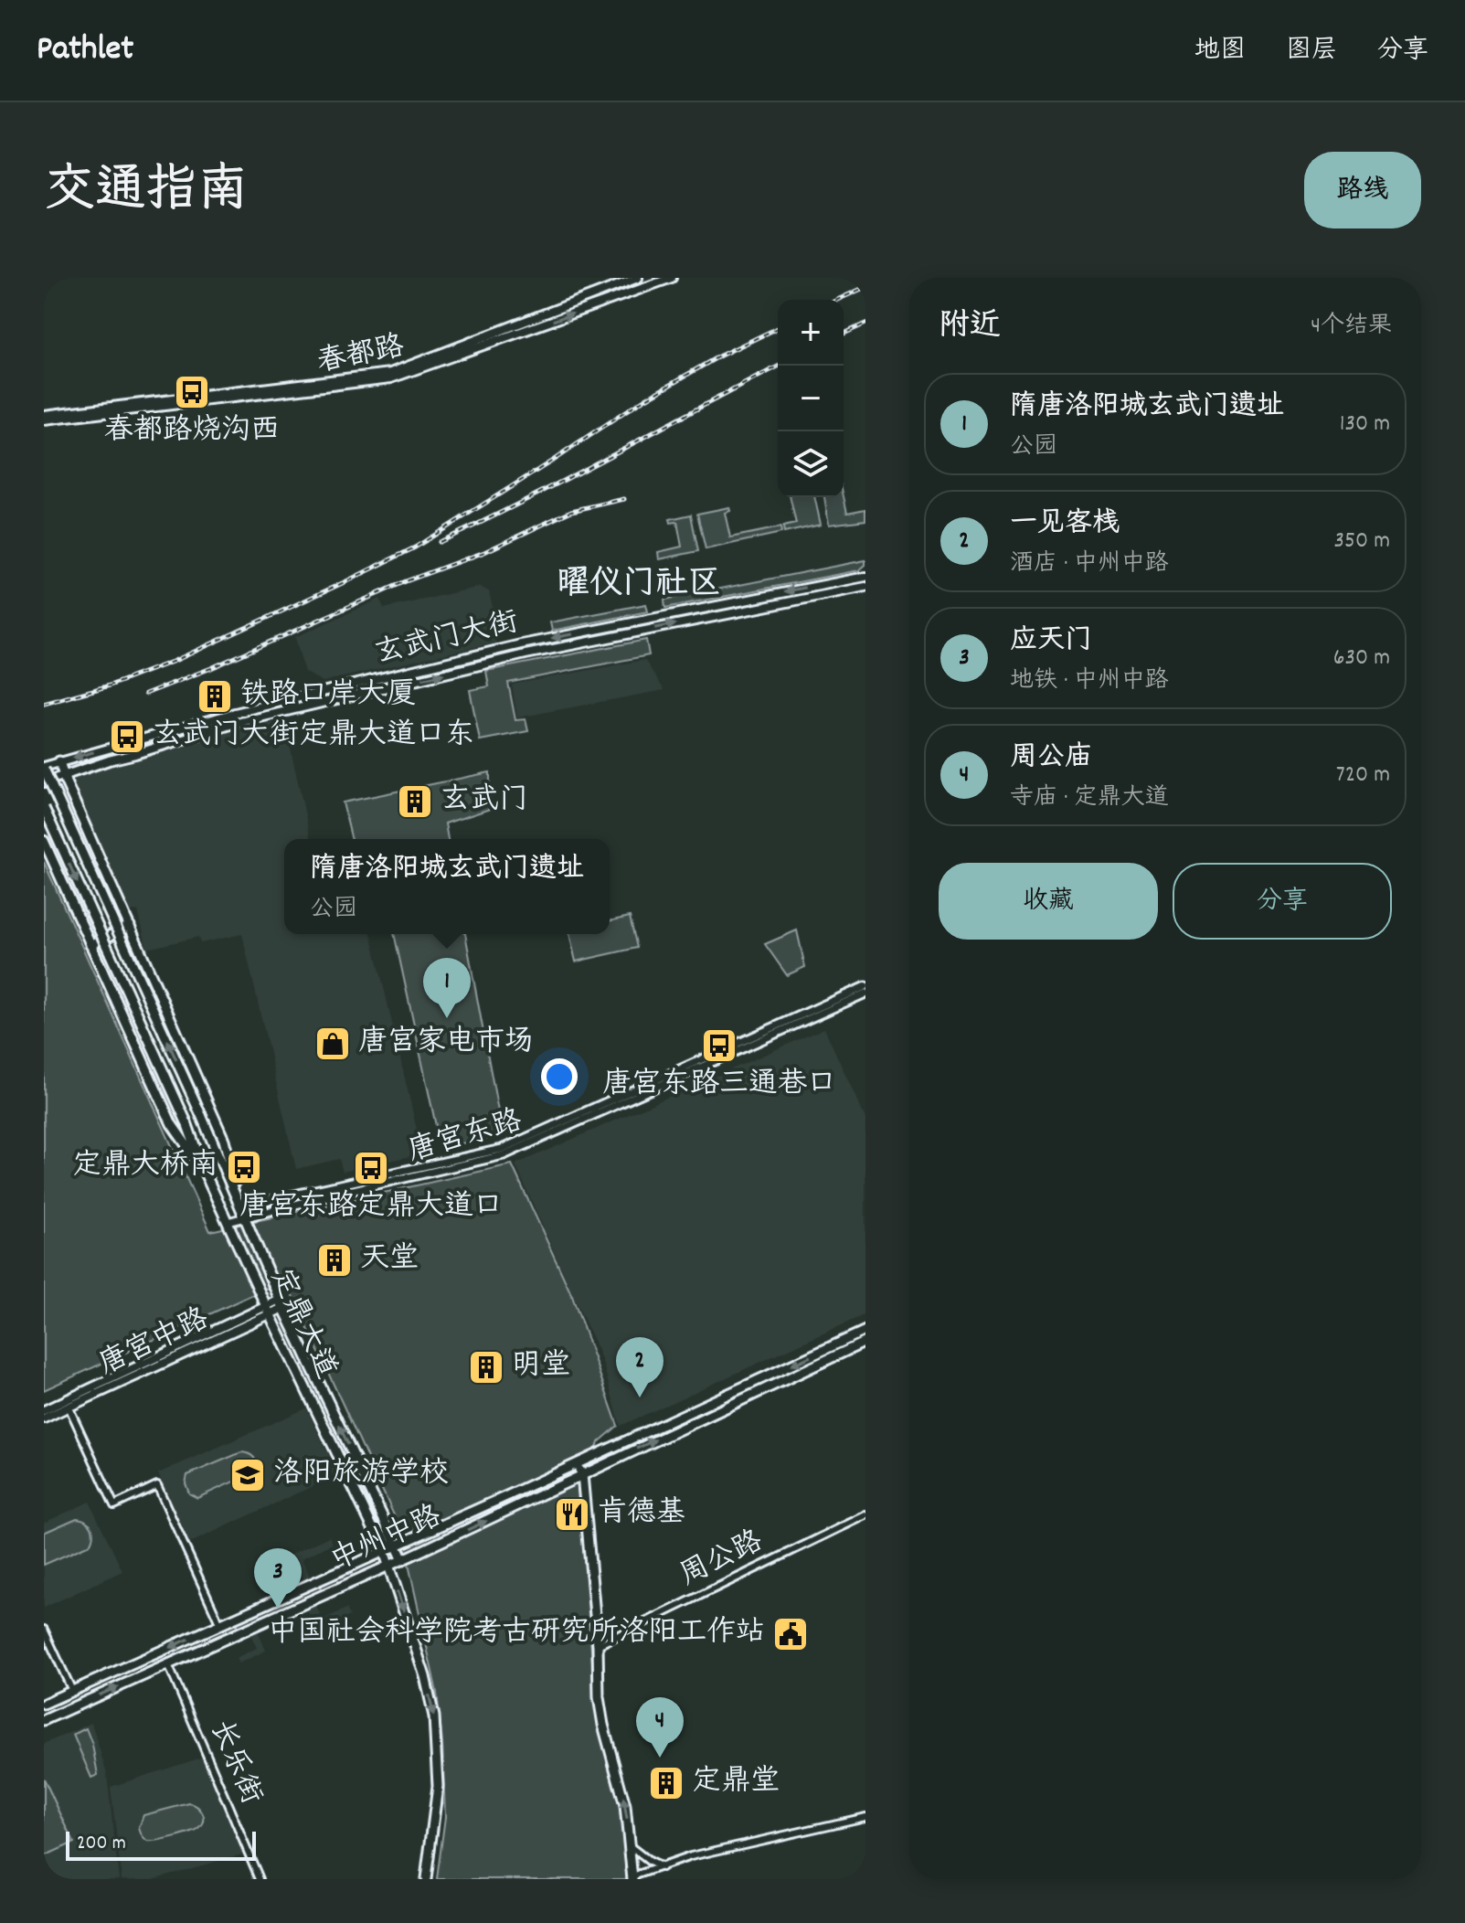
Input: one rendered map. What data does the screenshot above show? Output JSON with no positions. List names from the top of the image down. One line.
{"streets":{"main road":["春都路","玄武门大街","定鼎大道","唐宫中路","中州中路"],"street":["唐宫东路","周公路","长乐街"]},"crossings":[["玄武门大街","定鼎大道"],["唐宫东路","定鼎大道"],["定鼎大道","唐宫中路"],["定鼎大道","中州中路"],["中州中路","长乐街"]],"districts":["曜仪门社区"],"places":{"bus stop":["春都路烧沟西","玄武门大街定鼎大道口东","唐宫东路三通巷口","定鼎大桥南","唐宫东路定鼎大道口"],"building":["铁路口岸大厦","玄武门","天堂","明堂","定鼎堂"],"shop":["唐宫家电市场"],"school or university":["洛阳旅游学校"],"restaurant":["肯德基"],"public building":["中国社会科学院考古研究所洛阳工作站"]},"scale_bar":"200 m","page":{"header":"Pathlet","nav":["地图","图层","分享"],"title":"交通指南","buttons":["路线",["收藏","分享"]],"heading":["附近","4个结果"],"map_buttons":["+","−"],"list":[{"mark":"1","name":"隋唐洛阳城玄武门遗址","note":"公园","value":"130 m"},{"mark":"2","name":"一见客栈","note":"酒店 · 中州中路","value":"350 m"},{"mark":"3","name":"应天门","note":"地铁 · 中州中路","value":"630 m"},{"mark":"4","name":"周公庙","note":"寺庙 · 定鼎大道","value":"720 m"}],"popup":["隋唐洛阳城玄武门遗址","公园"],"pins":["1","2","3","4"],"scale":"200 m"}}
